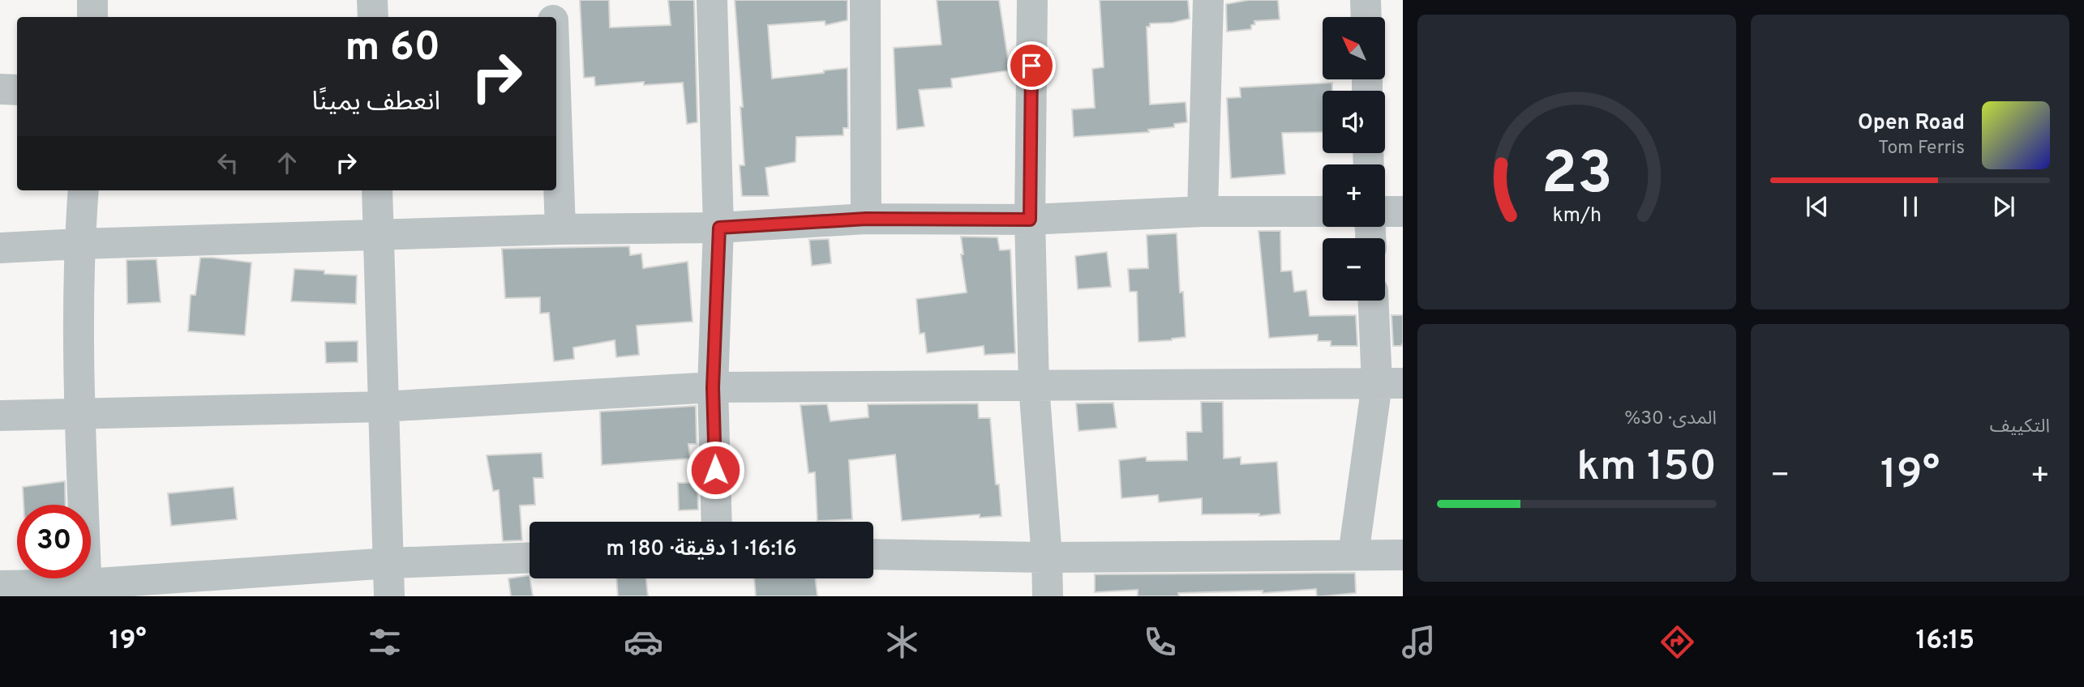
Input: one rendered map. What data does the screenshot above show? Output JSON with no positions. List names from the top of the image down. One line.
{"north":"top left","page":{"map_buttons":["+","−"],"turn":["60 m","انعطف يمينًا"],"song":["Open Road","Tom Ferris"],"tile":["التكييف",["المدى · 30%","150 km"]],"heat":["−","19°","+"],"limit":"30","trip":"16:16 · 1 دقيقة · 180 m","tabs":["16:15","19°"],"gauge":["23","km/h"]}}
